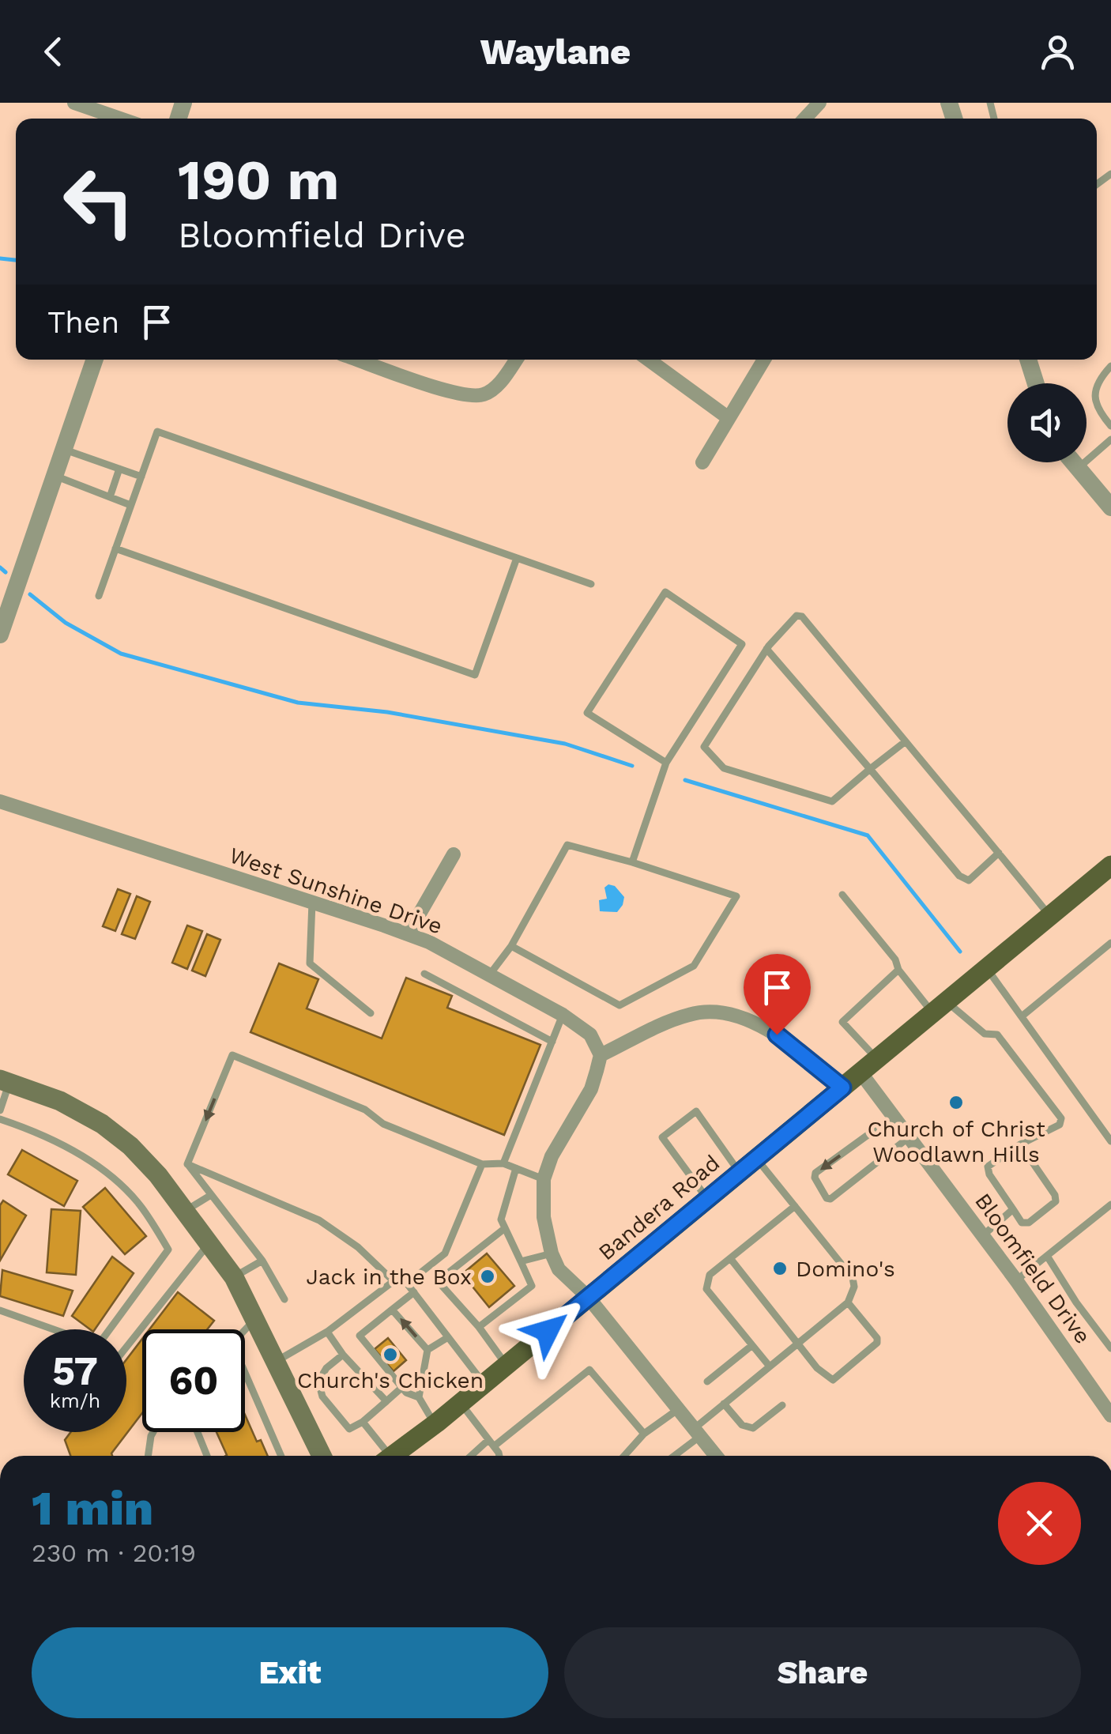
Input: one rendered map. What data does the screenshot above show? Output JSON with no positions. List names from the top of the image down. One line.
{"streets":{"main road":["Bandera Road"],"street":["West Sunshine Drive","Bloomfield Drive"]},"crossings":[["Bandera Road","Bloomfield Drive"]],"places":["Church of Christ Woodlawn Hills","Domino's","Jack in the Box","Church's Chicken"],"page":{"header":"Waylane","turn":["190 m","Bloomfield Drive"],"then":"Then","speed":"57 km/h","limit":"60","heading":["1 min","230 m · 20:19"],"buttons":["Exit","Share"]}}
